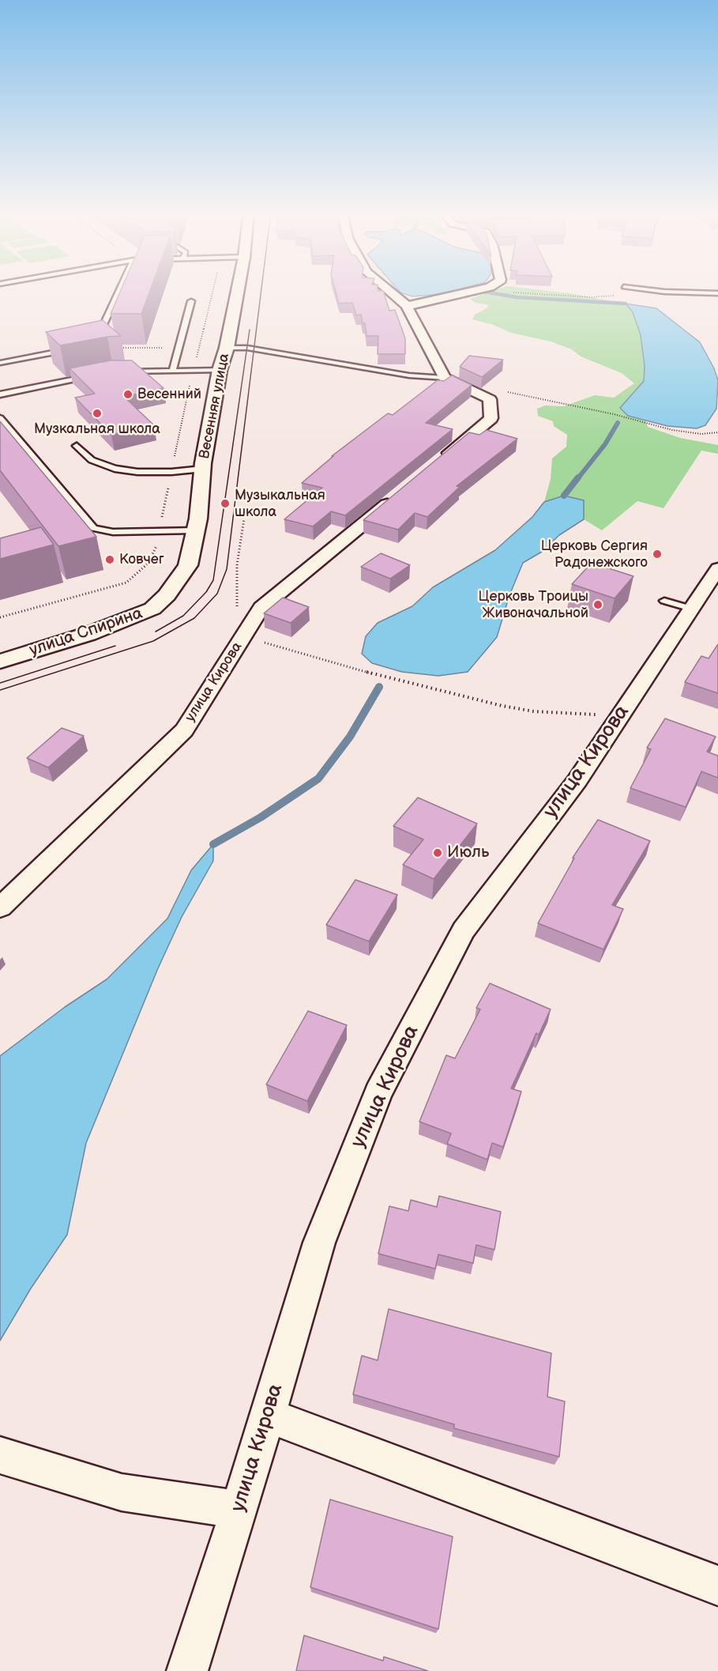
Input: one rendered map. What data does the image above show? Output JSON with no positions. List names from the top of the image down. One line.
{"streets":{"main road":["Весенняя улица","улица Спирина"],"street":["улица Кирова"]},"crossings":[["Весенняя улица","улица Спирина"]],"places":["Весенний","Музкальная школа","Музыкальная школа","Церковь Сергия Радонежского","Ковчег","Церковь Троицы Живоначальной","Июль"]}
